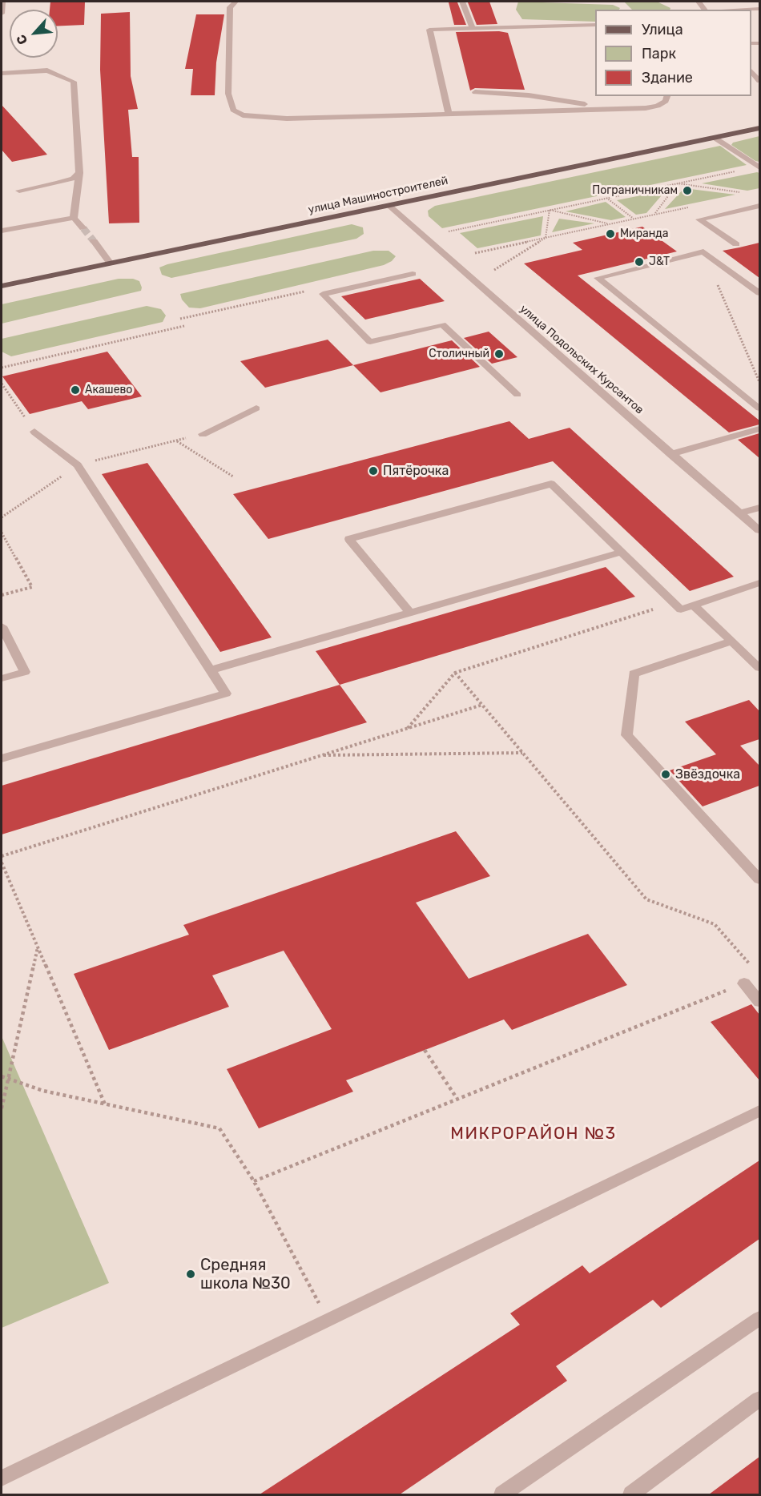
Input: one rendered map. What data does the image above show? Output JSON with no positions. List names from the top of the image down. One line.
{"streets":{"main road":["улица Машиностроителей"],"street":["улица Подольских Курсантов"]},"crossings":[["улица Машиностроителей","улица Подольских Курсантов"]],"districts":["МИКРОРАЙОН №3"],"places":["Пограничникам","Миранда","J&T","Столичный","Акашево","Пятёрочка","Звёздочка","Средняя школа №30"],"legend":["Улица","Парк","Здание"],"north":"bottom left"}
